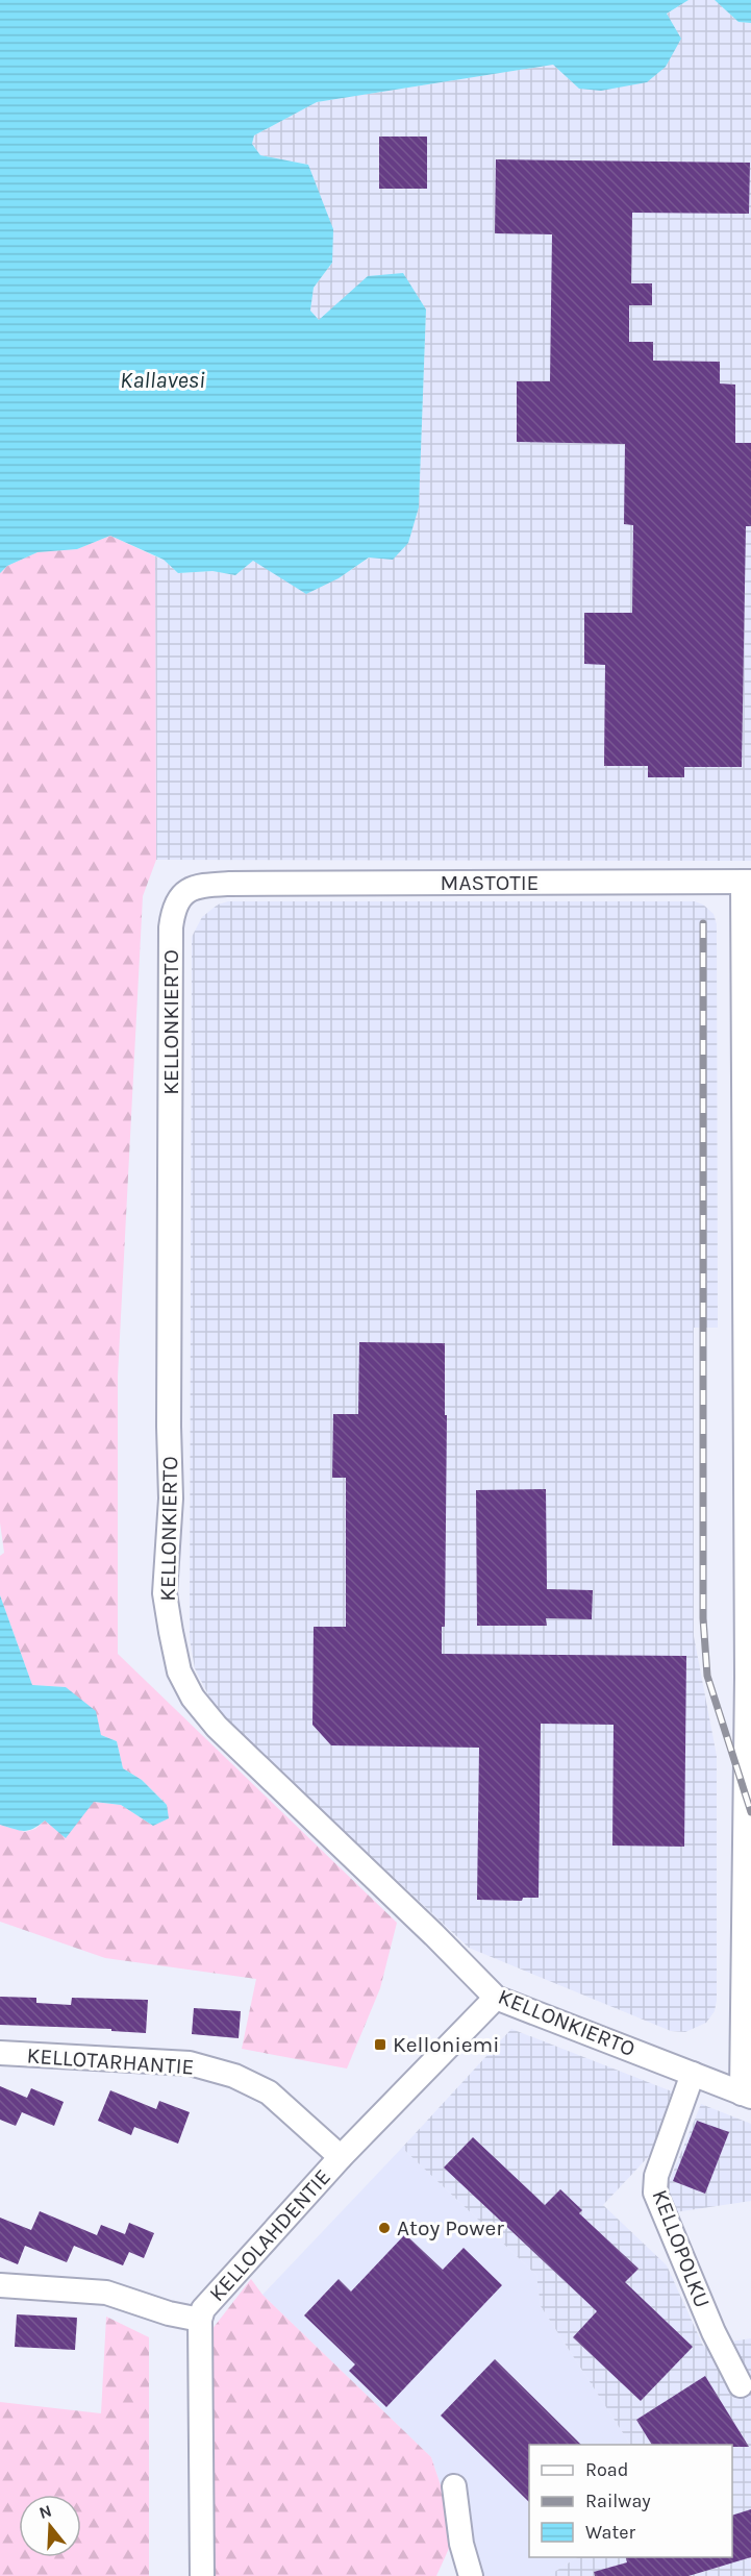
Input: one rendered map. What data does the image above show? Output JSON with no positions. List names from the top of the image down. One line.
{"streets":{"street":["MASTOTIE","KELLONKIERTO","KELLOTARHANTIE","KELLOLAHDENTIE","KELLOPOLKU"]},"crossings":[["MASTOTIE","KELLONKIERTO"],["KELLONKIERTO","KELLOLAHDENTIE"],["KELLONKIERTO","KELLOPOLKU"],["KELLOTARHANTIE","KELLOLAHDENTIE"]],"water":["Kallavesi"],"places":{"transit":["Kelloniemi"],"other":["Atoy Power"]},"legend":["Road","Railway","Water"],"north":"top"}
